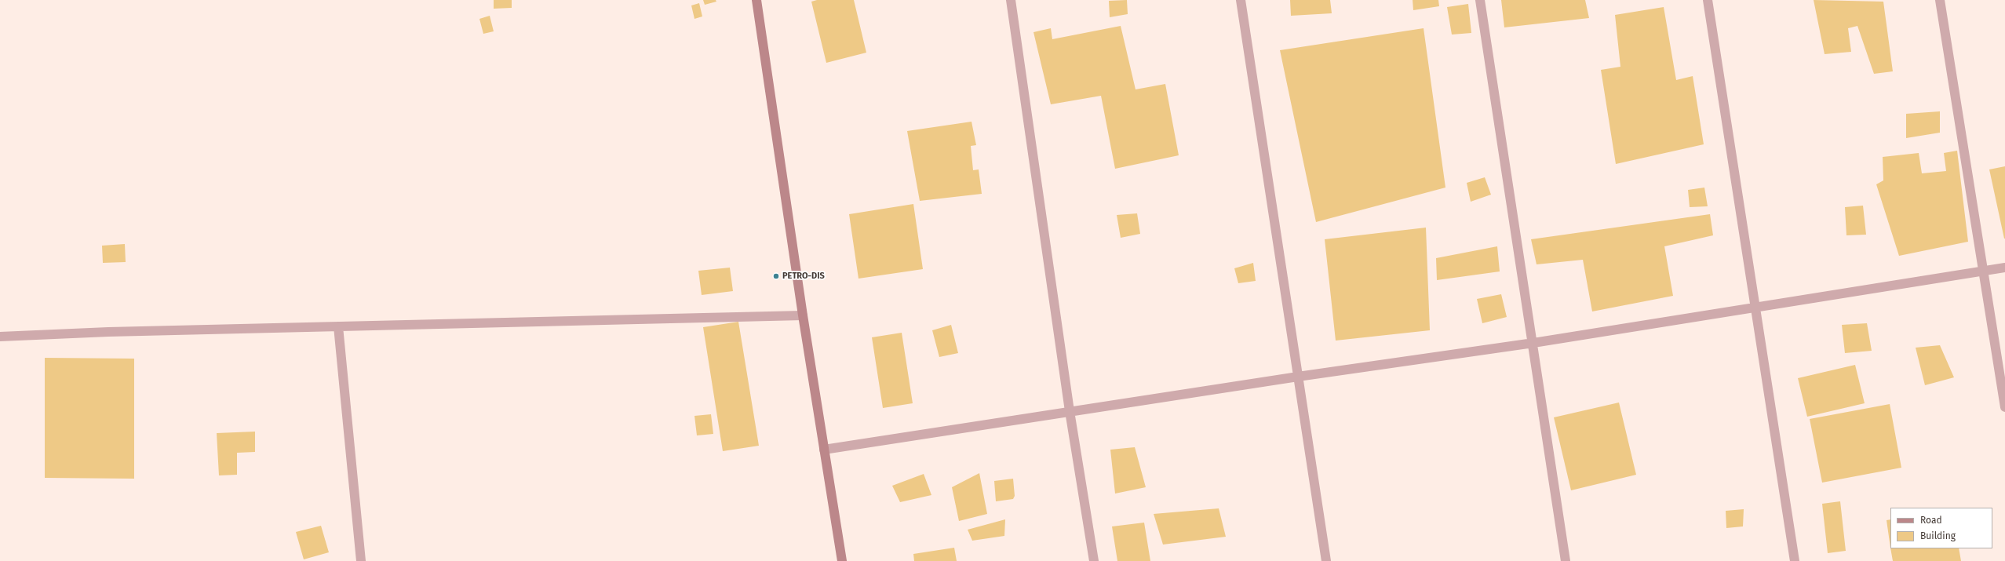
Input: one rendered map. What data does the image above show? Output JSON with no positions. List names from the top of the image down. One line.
{"places":["PETRO-DIS"],"legend":["Road","Building"]}
